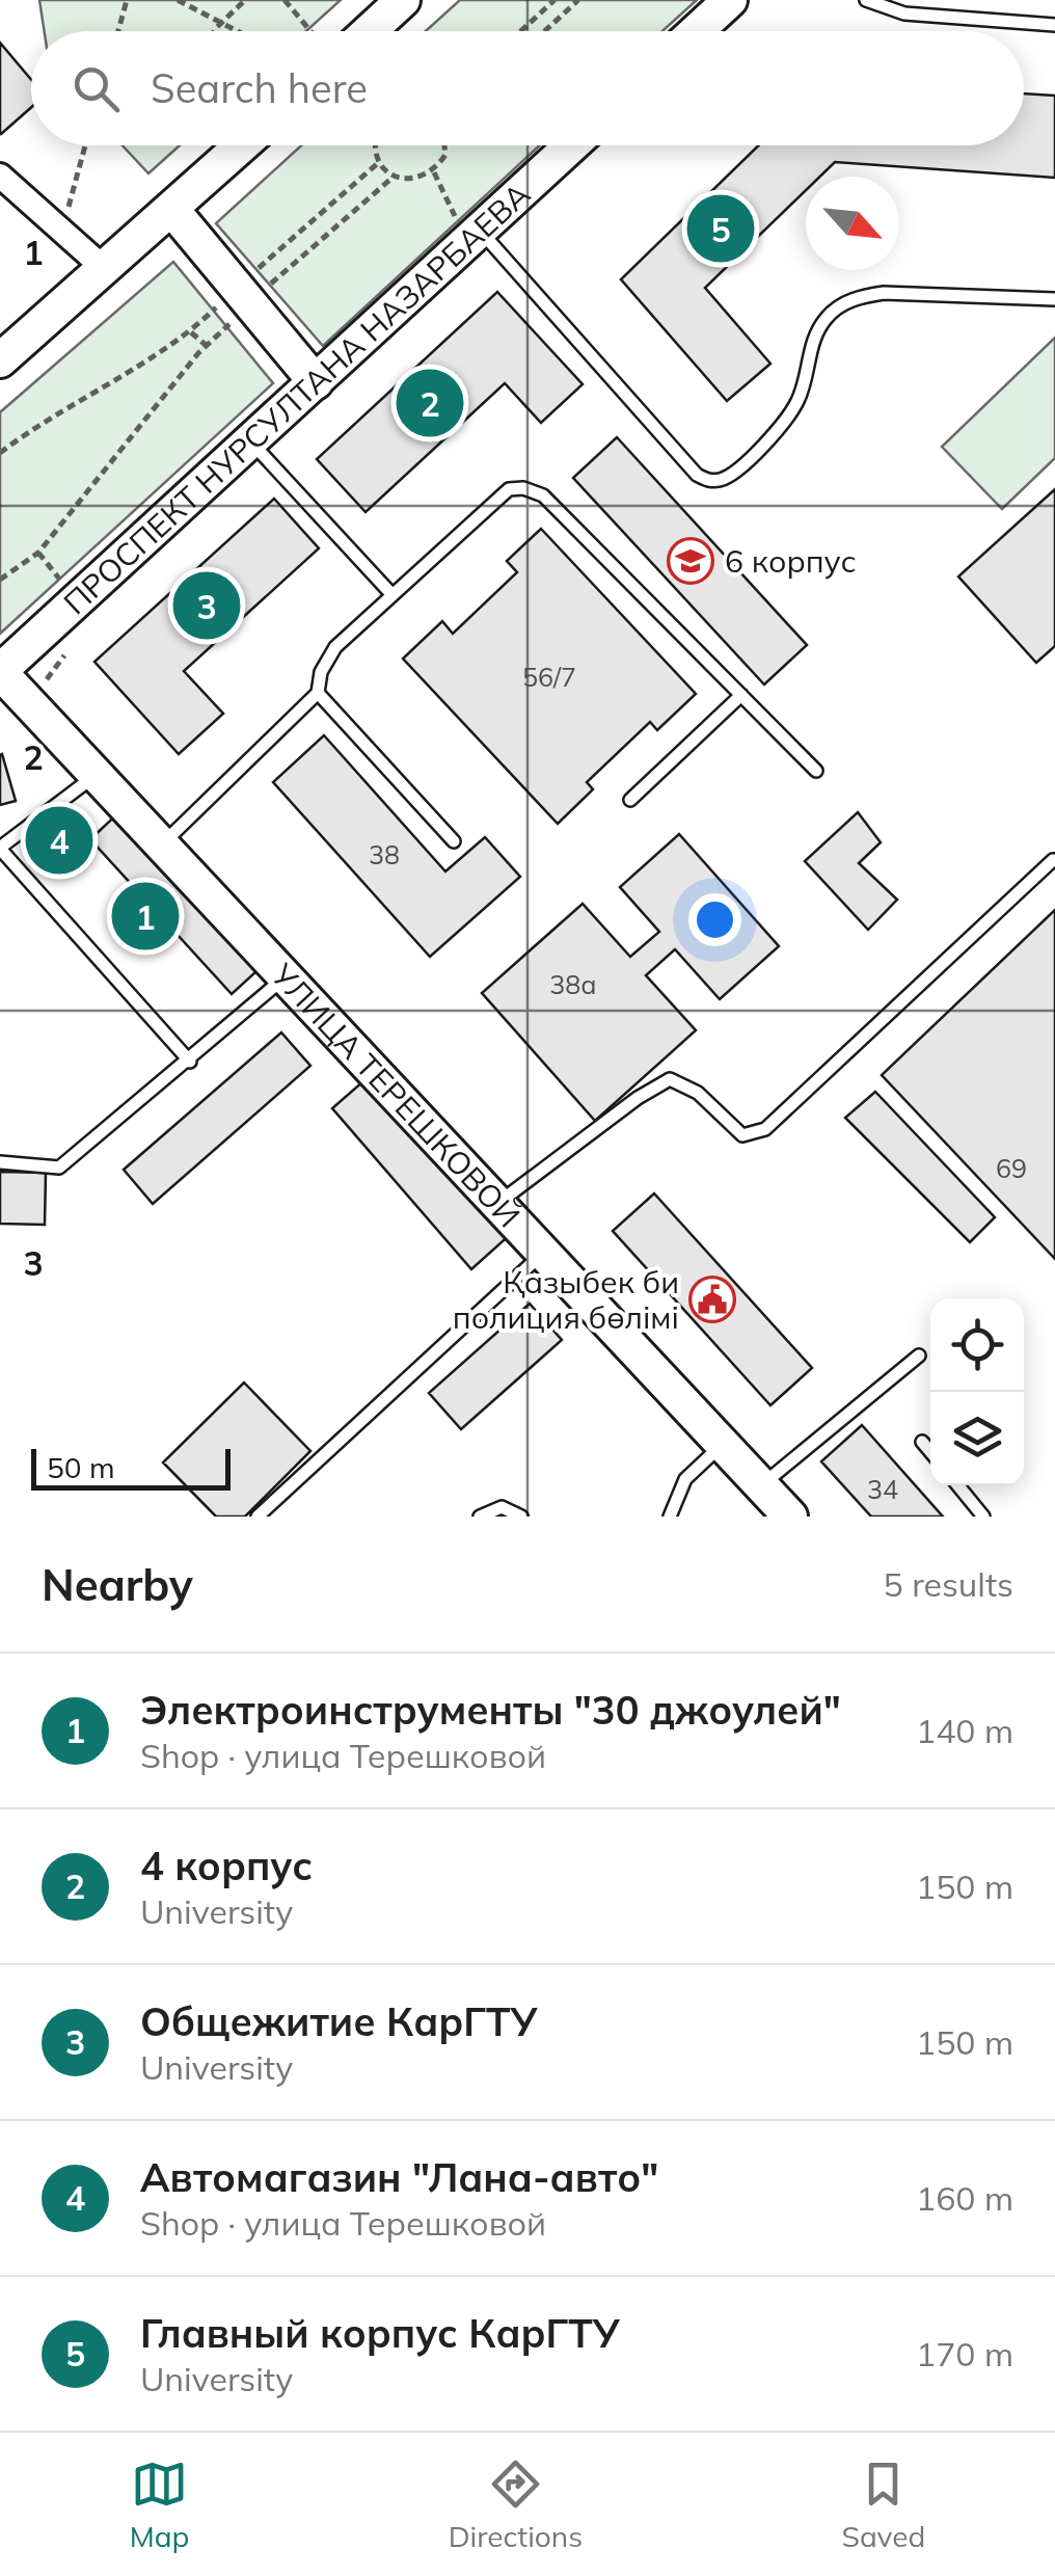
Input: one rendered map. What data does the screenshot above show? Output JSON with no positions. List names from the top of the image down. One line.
{"streets":{"main road":["ПРОСПЕКТ НУРСУЛТАНА НАЗАРБАЕВА","УЛИЦА ТЕРЕШКОВОЙ"]},"crossings":[["ПРОСПЕКТ НУРСУЛТАНА НАЗАРБАЕВА","УЛИЦА ТЕРЕШКОВОЙ"]],"places":{"school or university":["6 корпус"],"public building":["Қазыбек би полиция бөлімі"]},"house_numbers":["56/7","38","38а","69","34"],"scale_bar":"50 m","north":"bottom right","page":{"search":"Search here","pins":["5","2","3","4","1"],"scale":"50 m","heading":["Nearby","5 results"],"list":[{"mark":"1","name":"Электроинструменты \"30 джоулей\"","note":"Shop · улица Терешковой","value":"140 m"},{"mark":"2","name":"4 корпус","note":"University","value":"150 m"},{"mark":"3","name":"Общежитие КарГТУ","note":"University","value":"150 m"},{"mark":"4","name":"Автомагазин \"Лана-авто\"","note":"Shop · улица Терешковой","value":"160 m"},{"mark":"5","name":"Главный корпус КарГТУ","note":"University","value":"170 m"}],"nav":["Map","Directions","Saved"]},"grid":{"rows":["1","2","3"]}}
